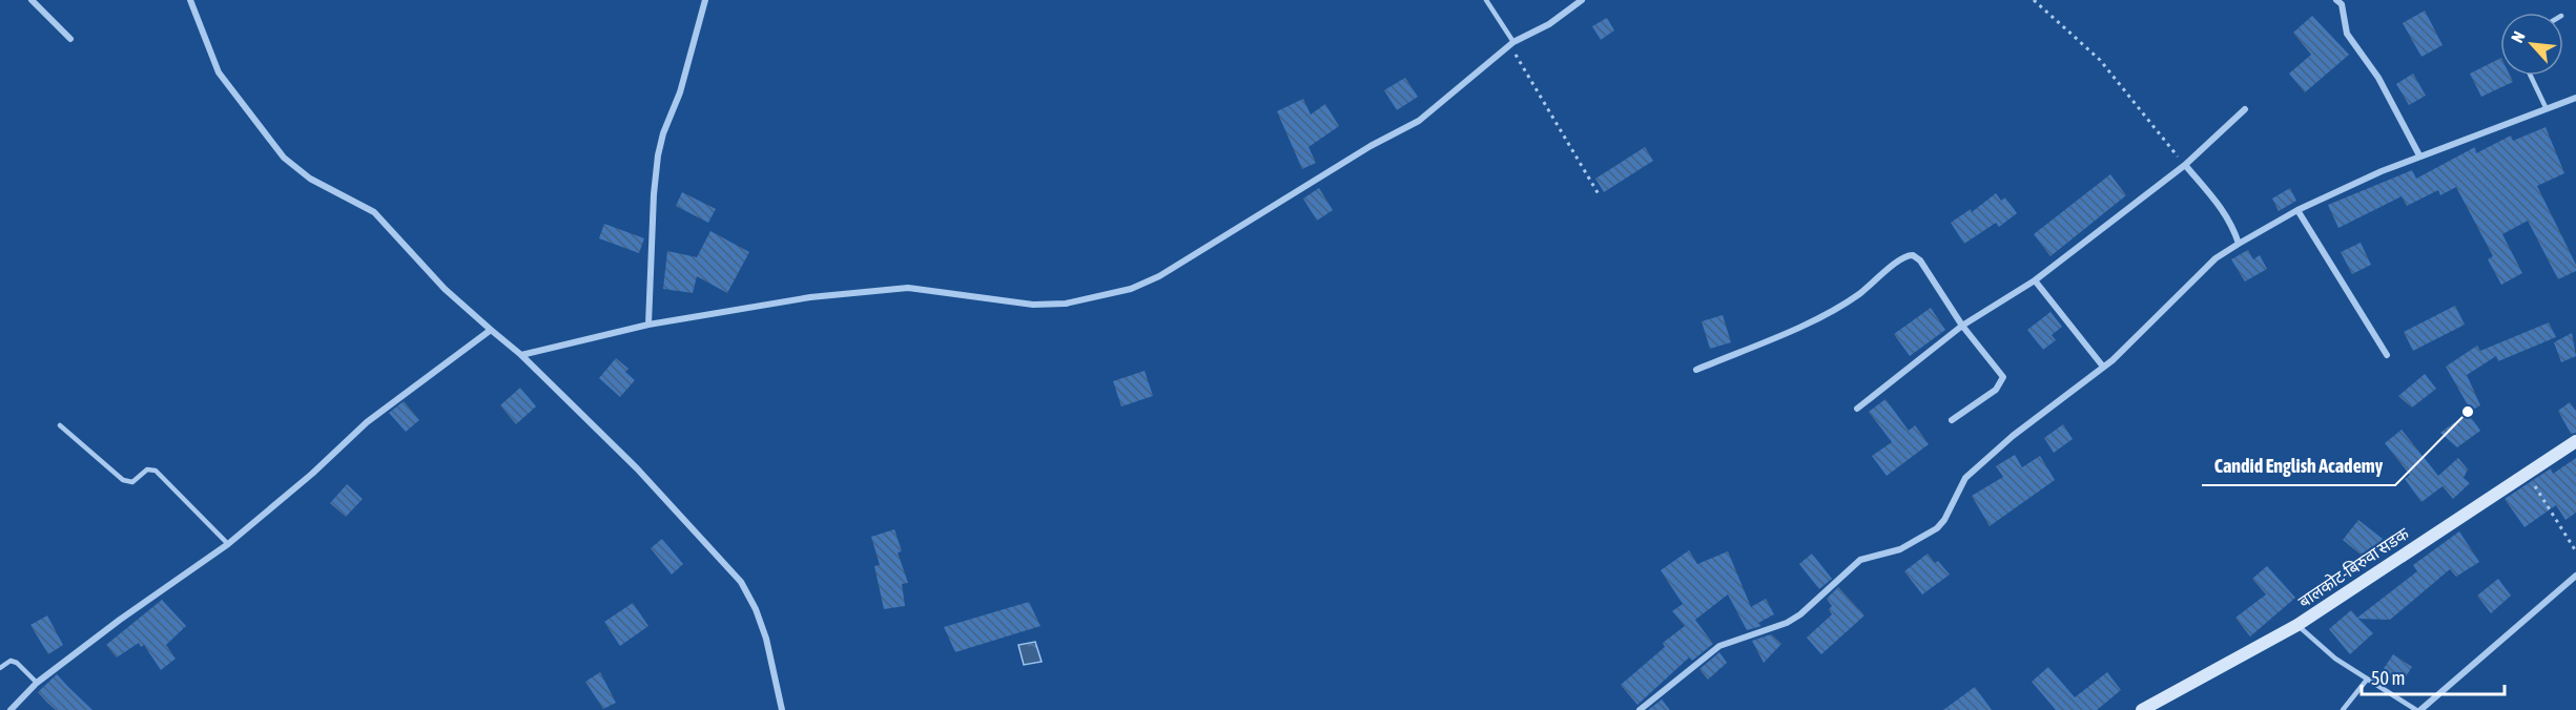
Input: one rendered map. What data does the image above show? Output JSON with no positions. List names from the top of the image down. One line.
{"streets":{"main road":["बालकोट-बिरुवा सडक"]},"places":["Candid English Academy"],"scale_bar":"50 m","north":"top left"}
